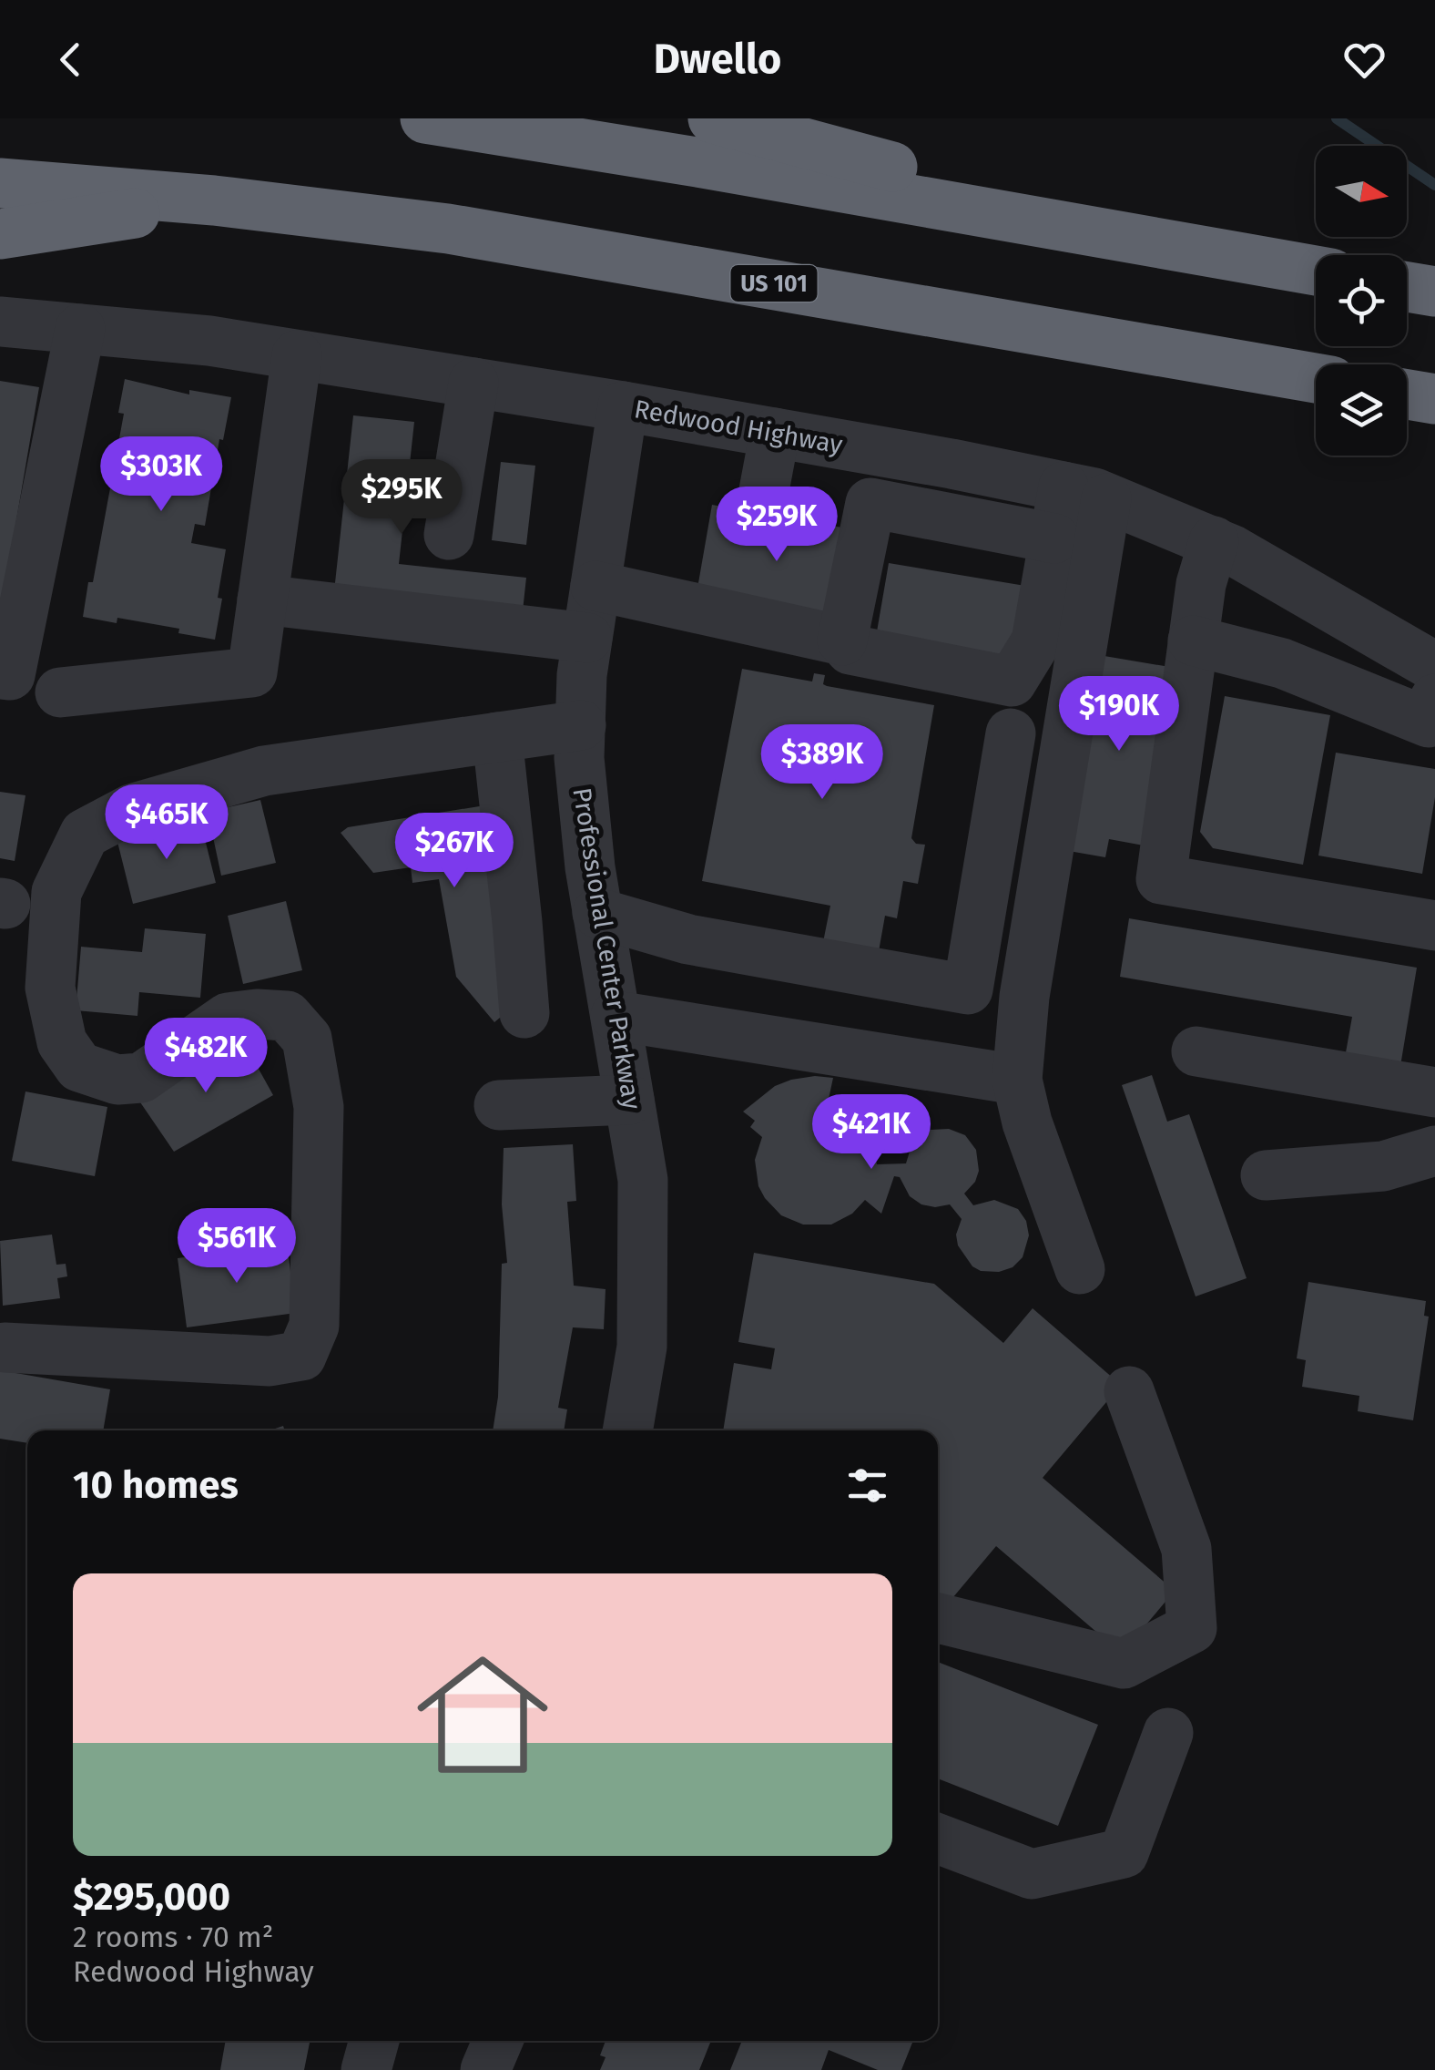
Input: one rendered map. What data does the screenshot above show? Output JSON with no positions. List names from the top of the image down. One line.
{"streets":{"highway":["US 101"],"street":["Redwood Highway","Professional Center Parkway"]},"crossings":[["Redwood Highway","Professional Center Parkway"]],"north":"right","page":{"header":"Dwello","price":["$303K","$295K","$259K","$190K","$389K","$465K","$267K","$482K","$421K","$561K"],"heading":"10 homes","list":[{"name":"$295,000","note":"2 rooms · 70 m² · Redwood Highway"}]}}
